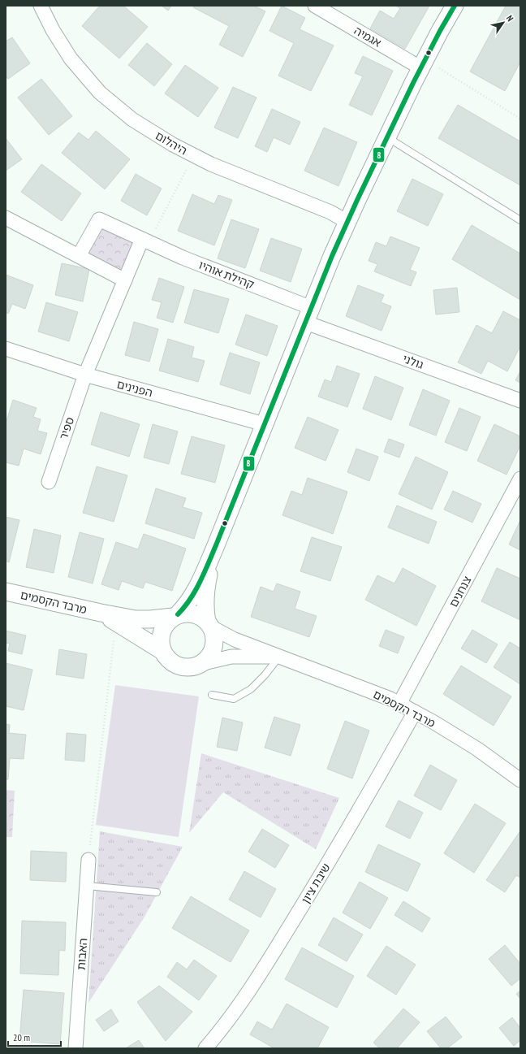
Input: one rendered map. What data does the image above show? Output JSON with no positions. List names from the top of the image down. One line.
{"streets":{"street":["אגמיה","היהלום","קהילת אוהיו","גולני","הפנינים","ספיר","צנחנים","מרבד הקסמים","שיבת ציון","האבות"]},"crossings":[["קהילת אוהיו","גולני"],["הפנינים","ספיר"],["צנחנים","מרבד הקסמים"],["מרבד הקסמים","שיבת ציון"]],"lines":["transit line 8"],"scale_bar":"20 m","north":"top right"}
